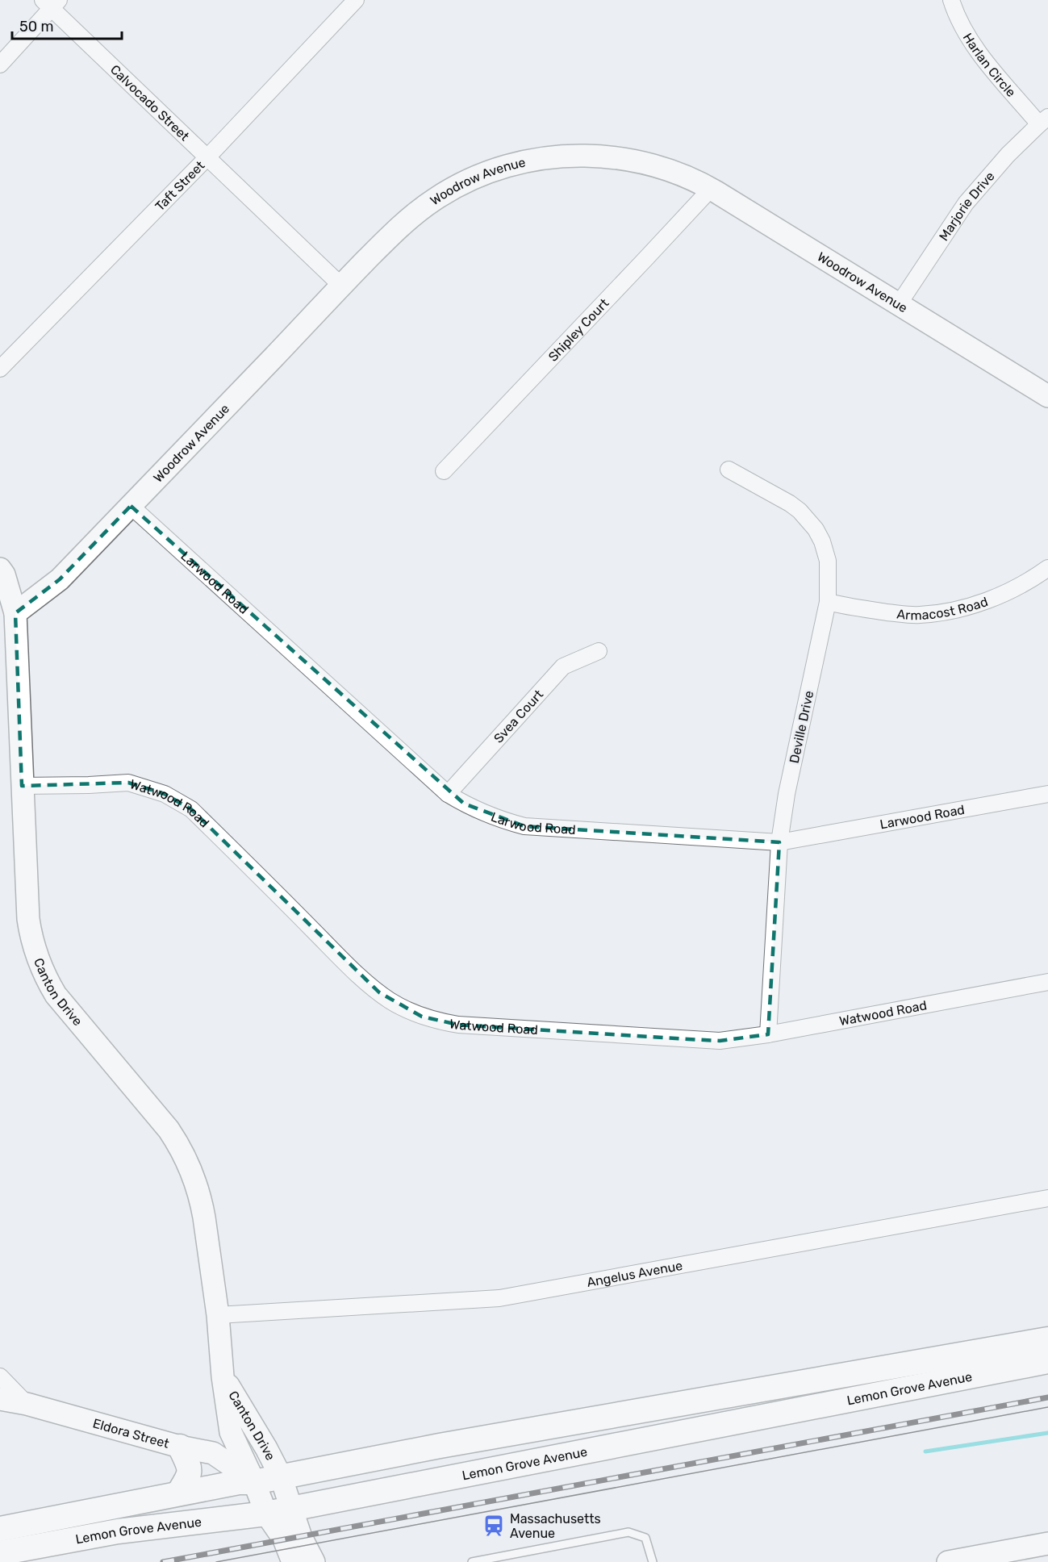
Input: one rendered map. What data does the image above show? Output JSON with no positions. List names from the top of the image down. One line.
{"streets":{"main road":["Lemon Grove Avenue"],"street":["Harlan Circle","Calvocado Street","Woodrow Avenue","Taft Street","Marjorie Drive","Shipley Court","Larwood Road","Armacost Road","Svea Court","Deville Drive","Watwood Road","Canton Drive","Angelus Avenue","Eldora Street"]},"crossings":[["Harlan Circle","Marjorie Drive"],["Calvocado Street","Woodrow Avenue"],["Calvocado Street","Taft Street"],["Woodrow Avenue","Marjorie Drive"],["Woodrow Avenue","Shipley Court"],["Woodrow Avenue","Larwood Road"],["Woodrow Avenue","Canton Drive"],["Larwood Road","Svea Court"],["Larwood Road","Deville Drive"],["Armacost Road","Deville Drive"],["Deville Drive","Watwood Road"],["Watwood Road","Canton Drive"],["Canton Drive","Angelus Avenue"],["Canton Drive","Lemon Grove Avenue"],["Canton Drive","Eldora Street"],["Lemon Grove Avenue","Eldora Street"]],"places":{"station":["Massachusetts Avenue"]},"scale_bar":"50 m"}
